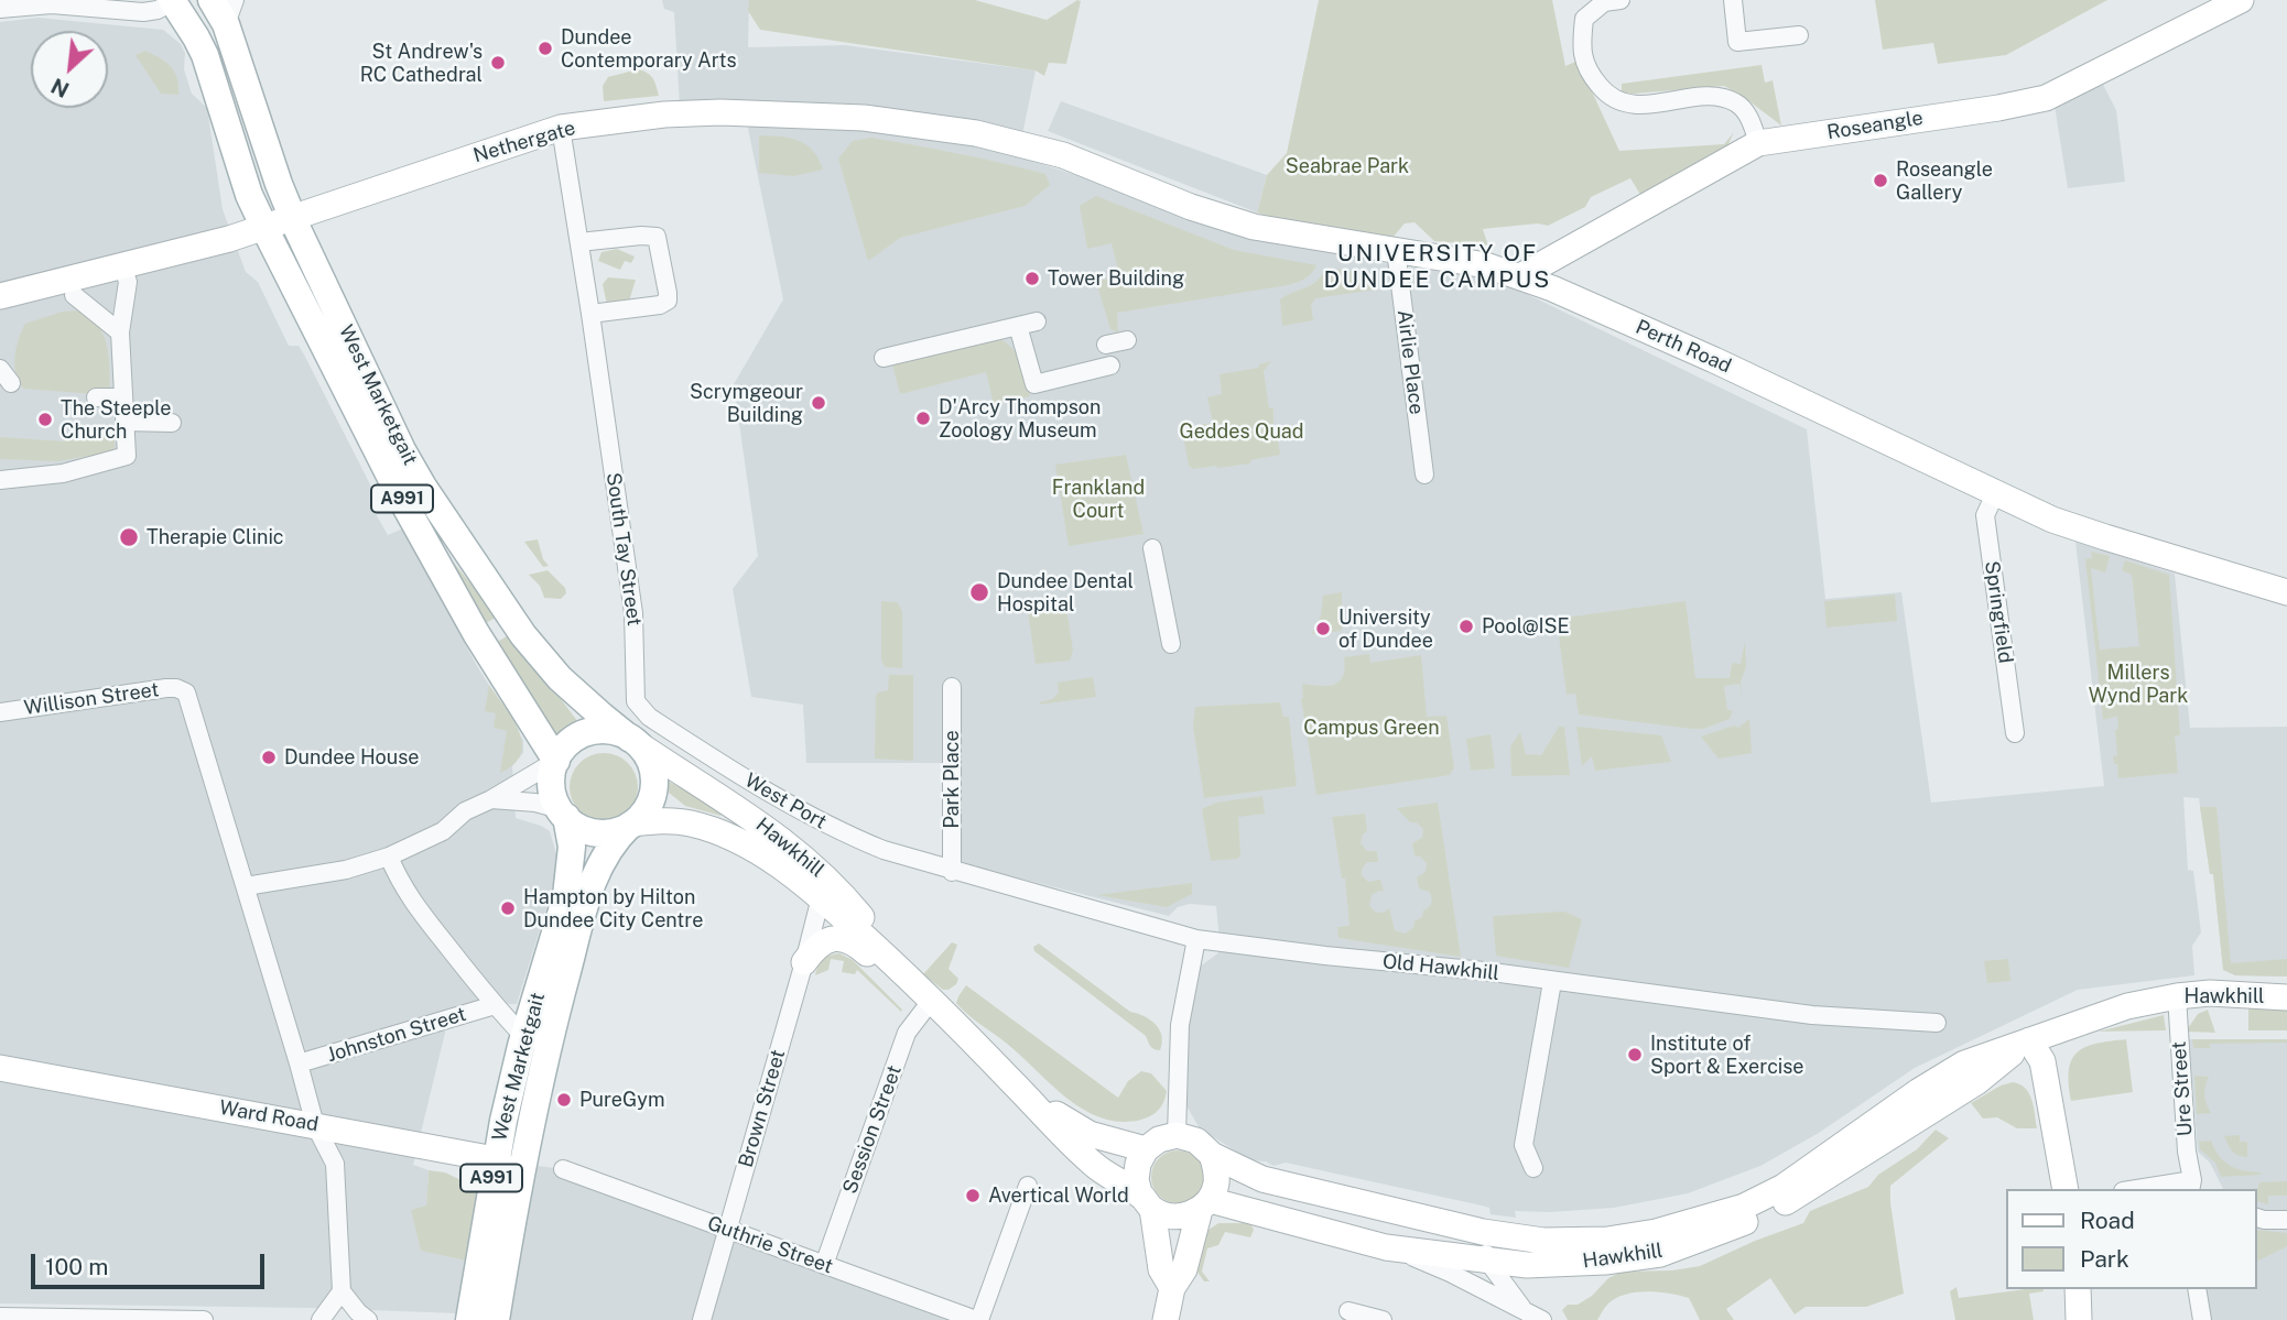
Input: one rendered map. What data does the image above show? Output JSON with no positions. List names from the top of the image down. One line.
{"streets":{"main road":["West Marketgait","A991"],"street":["Roseangle","Nethergate","Perth Road","Airlie Place","South Tay Street","Springfield","Willison Street","Park Place","West Port","Hawkhill","Old Hawkhill","Johnston Street","Ure Street","Brown Street","Ward Road","Session Street","Guthrie Street"]},"crossings":[["Roseangle","Perth Road"],["Nethergate","Perth Road"],["Nethergate","West Marketgait"],["Perth Road","Airlie Place"],["Perth Road","Springfield"],["West Marketgait","Hawkhill"],["West Marketgait","Ward Road"],["South Tay Street","West Port"],["Park Place","West Port"],["Park Place","Old Hawkhill"],["West Port","Old Hawkhill"],["Hawkhill","Ure Street"],["Hawkhill","Brown Street"],["Hawkhill","Session Street"],["Brown Street","Guthrie Street"],["Session Street","Guthrie Street"]],"districts":["UNIVERSITY OF DUNDEE CAMPUS"],"parks":["Seabrae Park","Geddes Quad","Frankland Court","Millers Wynd Park","Campus Green"],"places":["Dundee Contemporary Arts","St Andrew's RC Cathedral","Roseangle Gallery","Tower Building","Scrymgeour Building","D'Arcy Thompson Zoology Museum","The Steeple Church","Therapie Clinic","Dundee Dental Hospital","Pool@ISE","University of Dundee","Dundee House","Hampton by Hilton Dundee City Centre","Institute of Sport & Exercise","PureGym","Avertical World"],"legend":["Road","Park"],"scale_bar":"100 m","north":"bottom left"}
